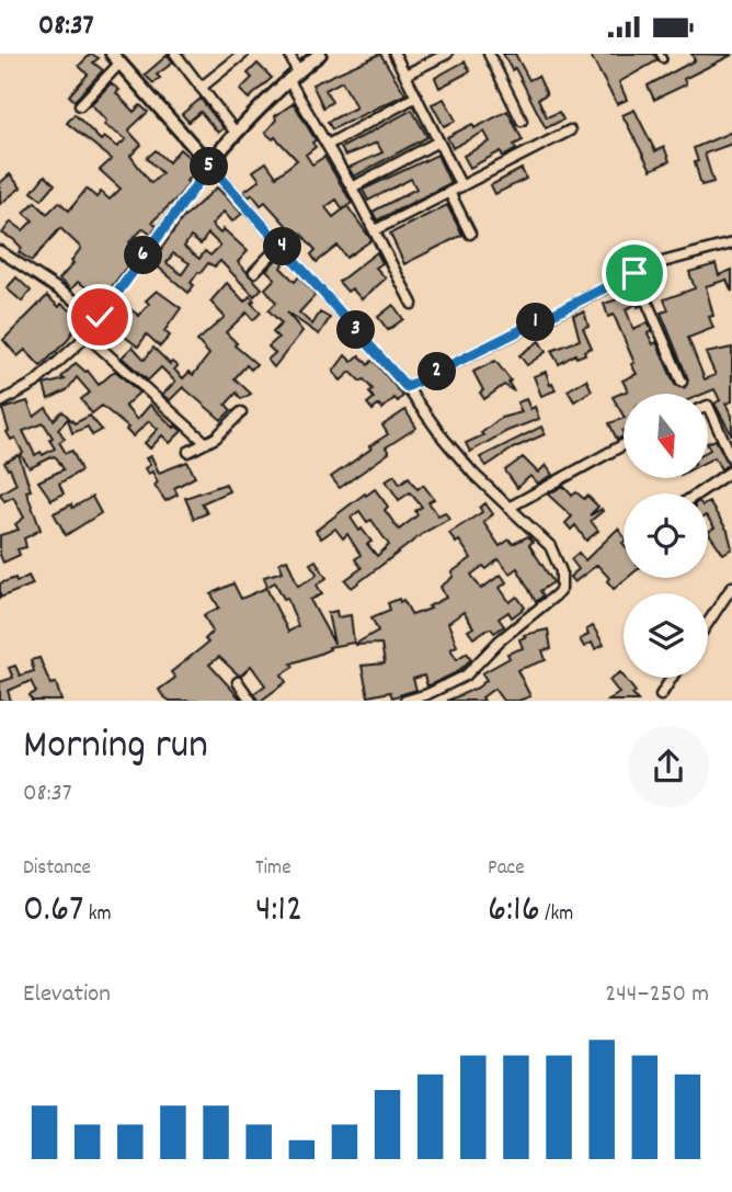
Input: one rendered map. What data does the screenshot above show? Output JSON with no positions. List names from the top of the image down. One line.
{"north":"bottom","page":{"status":"08:37","pins":["5","4","6","1","3","2"],"heading":["Morning run","08:37"],"stats":[["Distance","0.67 km"],["Time","4:12"],["Pace","6:16 /km"]],"chart":["Elevation","244–250 m"]}}
